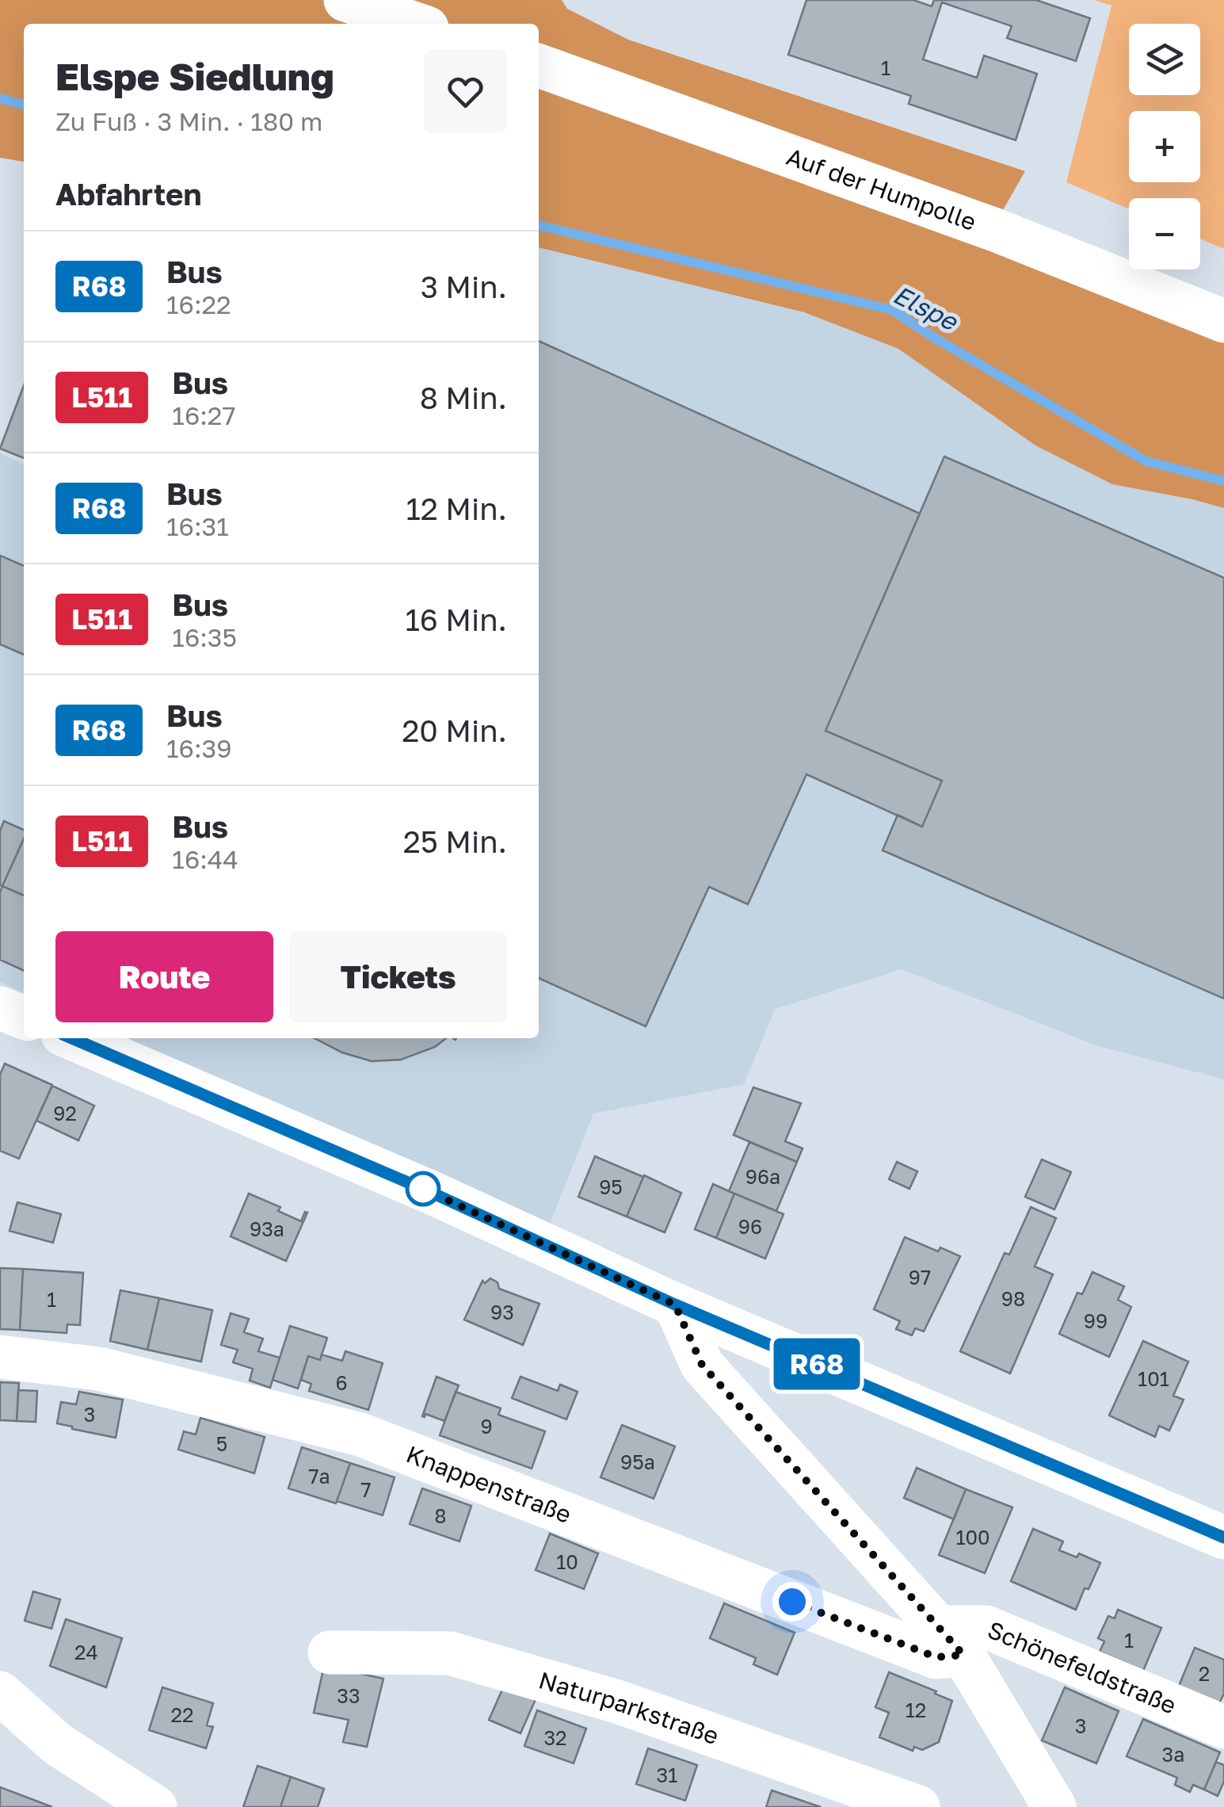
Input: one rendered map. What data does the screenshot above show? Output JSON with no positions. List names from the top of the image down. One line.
{"streets":{"street":["Auf der Humpolle","Knappenstraße","Schönefeldstraße","Naturparkstraße"]},"crossings":[["Knappenstraße","Schönefeldstraße"]],"water":["Elspe"],"lines":["bus line R68"],"house_numbers":["1","92","96a","95","96","93a","97","98","1","93","99","101","6","3","9","5","95a","7a","7","8","100","10","1","24","2","33","12","22","3","32","3a","31"],"page":{"on_map":"R68","map_buttons":["+","−"],"heading":[["Elspe Siedlung","Zu Fuß · 3 Min. · 180 m"],"Abfahrten"],"list":[{"mark":"R68","name":"Bus","note":"16:22","value":"3 Min."},{"mark":"L511","name":"Bus","note":"16:27","value":"8 Min."},{"mark":"R68","name":"Bus","note":"16:31","value":"12 Min."},{"mark":"L511","name":"Bus","note":"16:35","value":"16 Min."},{"mark":"R68","name":"Bus","note":"16:39","value":"20 Min."},{"mark":"L511","name":"Bus","note":"16:44","value":"25 Min."}],"buttons":["Route","Tickets"]}}
